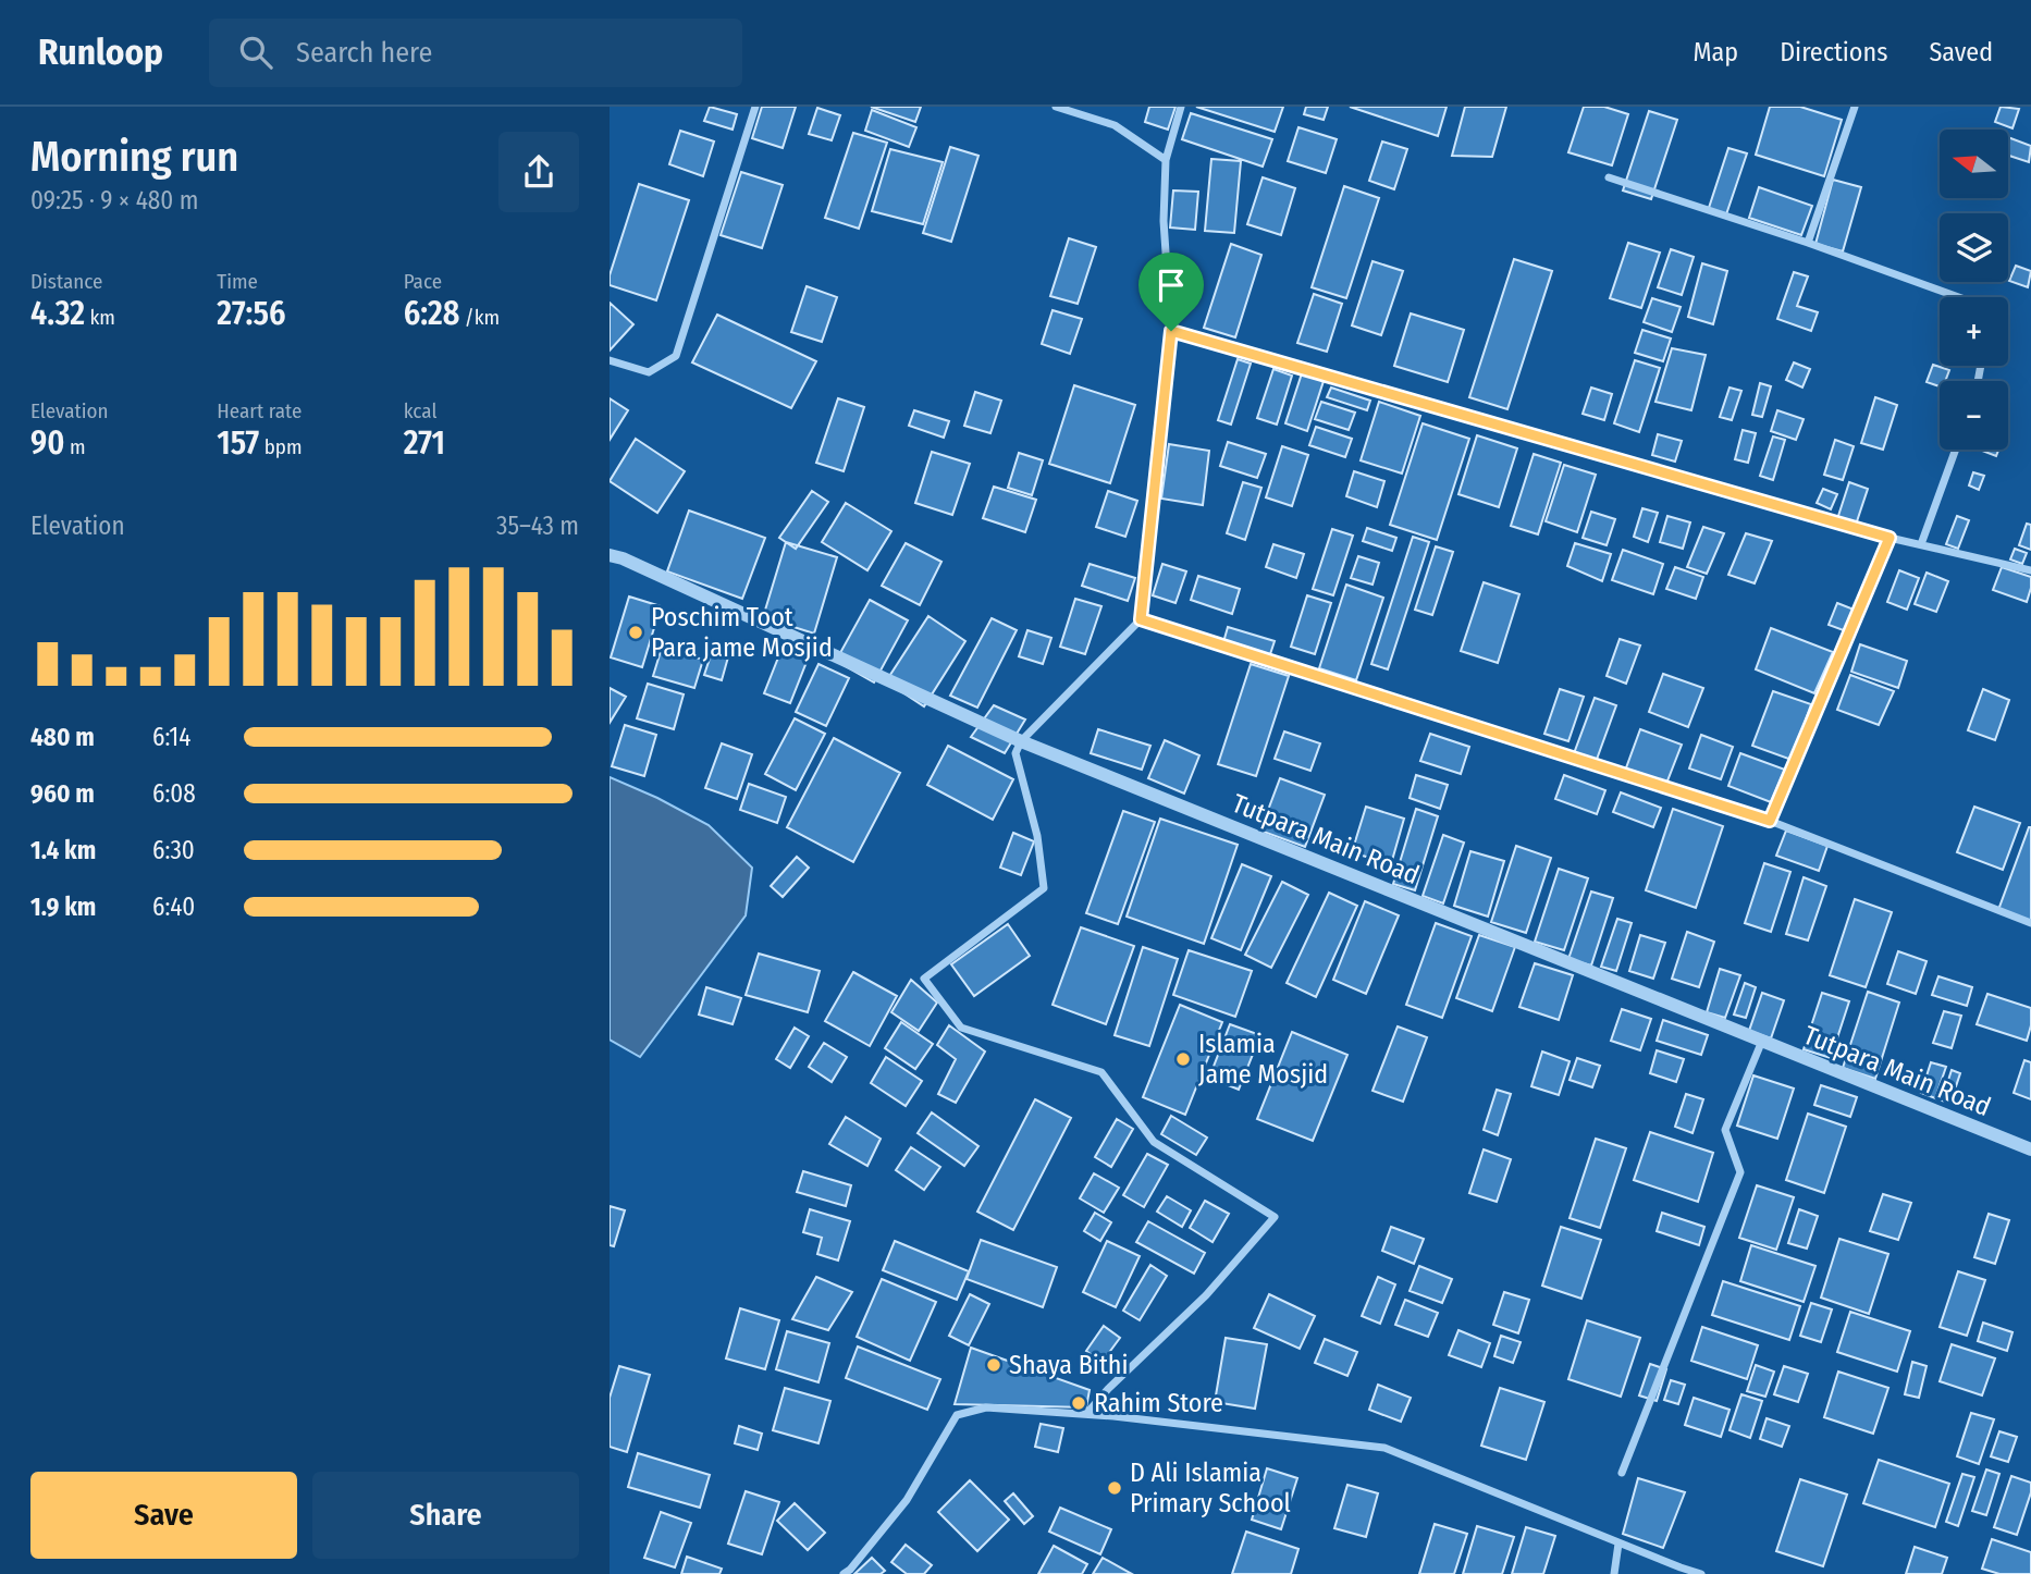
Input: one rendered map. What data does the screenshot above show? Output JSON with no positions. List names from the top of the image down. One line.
{"streets":{"street":["Tutpara Main Road"]},"places":["Poschim Toot Para jame Mosjid","Islamia Jame Mosjid","Shaya Bithi","Rahim Store","D Ali Islamia Primary School"],"north":"left","page":{"header":"Runloop","search":"Search here","nav":["Map","Directions","Saved"],"heading":["Morning run","09:25 · 9 × 480 m"],"map_buttons":["+","−"],"stats":[["Distance","4.32 km"],["Time","27:56"],["Pace","6:28 /km"],["Elevation","90 m"],["Heart rate","157 bpm"],["kcal","271"]],"chart":["Elevation","35–43 m"],"list":[{"name":"480 m","note":"6:14"},{"name":"960 m","note":"6:08"},{"name":"1.4 km","note":"6:30"},{"name":"1.9 km","note":"6:40"}],"buttons":["Save","Share"]}}
